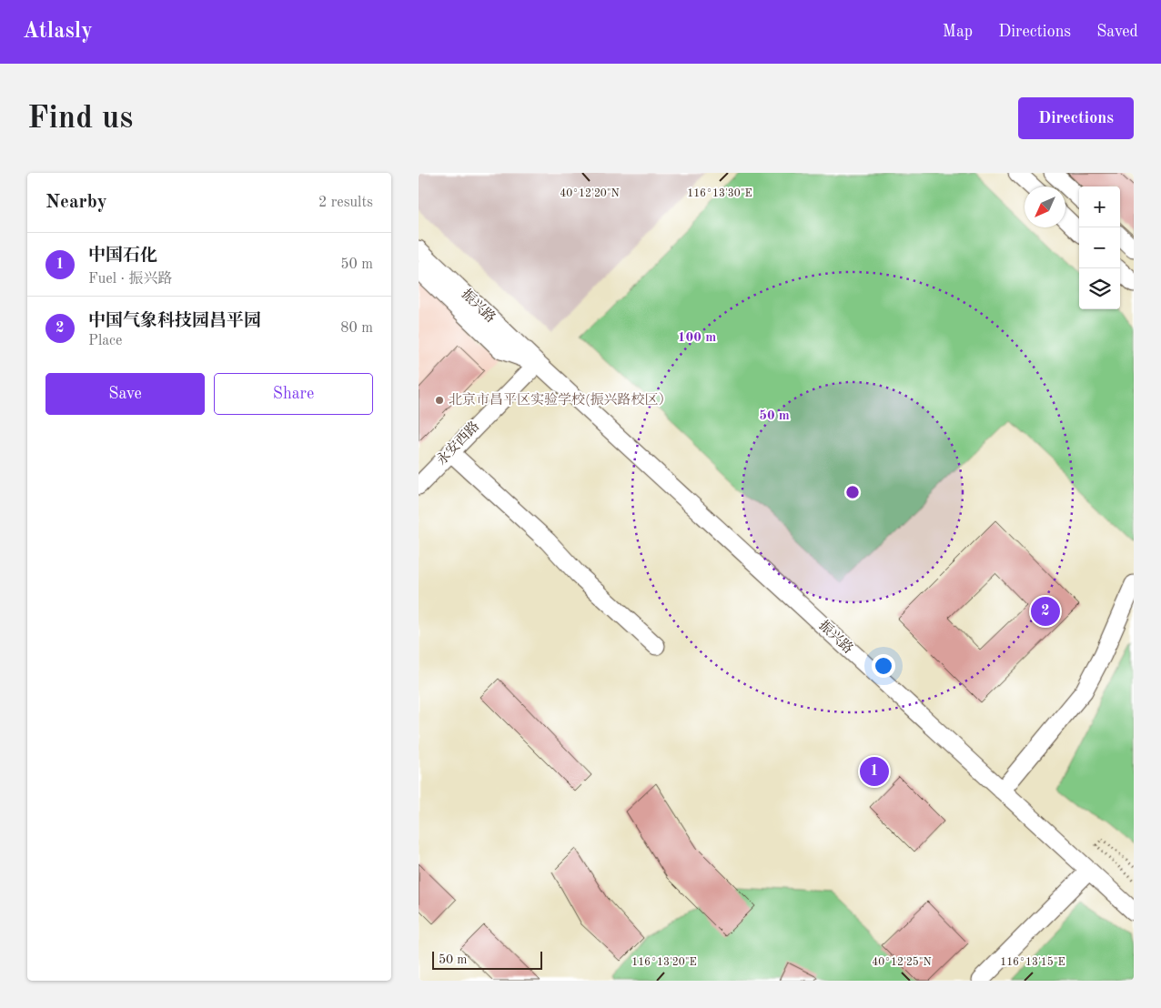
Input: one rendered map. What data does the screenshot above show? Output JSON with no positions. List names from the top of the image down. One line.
{"streets":{"street":["振兴路","永安西路"]},"crossings":[["振兴路","永安西路"]],"places":["北京市昌平区实验学校(振兴路校区）"],"scale_bar":"50 m","north":"bottom left","page":{"header":"Atlasly","nav":["Map","Directions","Saved"],"buttons":["Directions",["Save","Share"]],"title":"Find us","heading":["Nearby","2 results"],"map_buttons":["+","−"],"list":[{"mark":"1","name":"中国石化","note":"Fuel · 振兴路","value":"50 m"},{"mark":"2","name":"中国气象科技园昌平园","note":"Place","value":"80 m"}],"pins":["2","1"],"scale":"50 m"},"coordinates":["40°12'20\"N","116°13'30\"E","116°13'20\"E","40°12'25\"N","116°13'15\"E"],"rings":["100 m","50 m"]}
